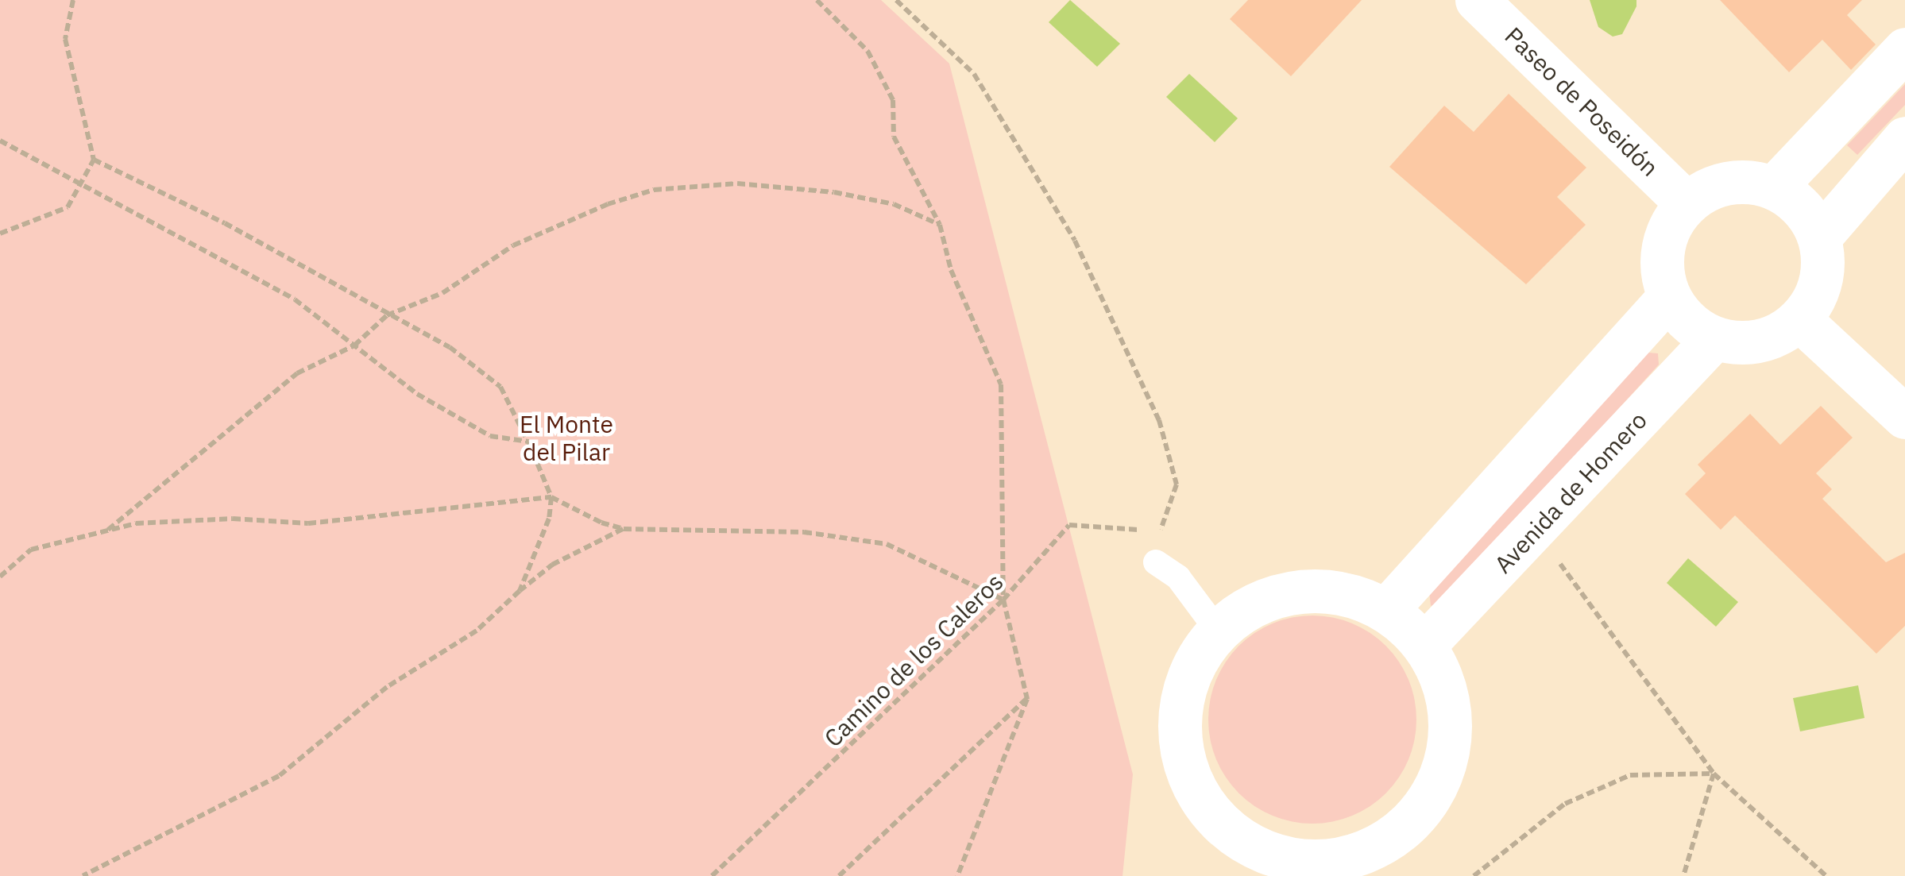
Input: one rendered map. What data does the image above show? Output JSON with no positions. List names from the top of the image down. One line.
{"streets":{"street":["Paseo de Poseidón","Avenida de Homero"],"path":["Camino de los Caleros"]},"crossings":[["Paseo de Poseidón","Avenida de Homero"]],"parks":["El Monte del Pilar"]}
